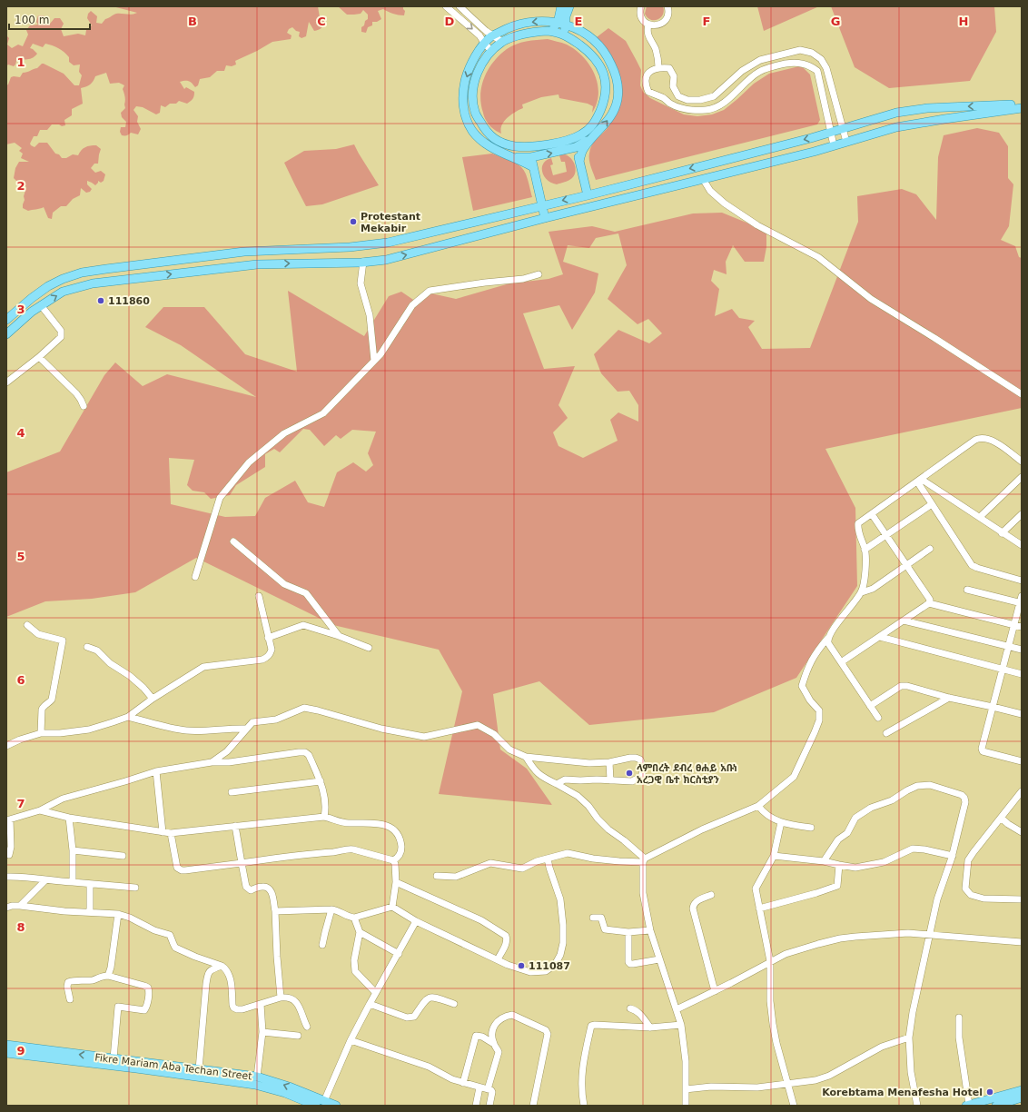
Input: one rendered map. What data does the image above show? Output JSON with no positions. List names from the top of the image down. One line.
{"streets":{"main road":["Fikre Mariam Aba Techan Street"]},"places":["Protestant Mekabir","111860","ላምበረት ደብረ ፀሐይ አቡነ አረጋዊ ቤተ ክርስቲያን","111087","Korebtama Menafesha Hotel"],"scale_bar":"100 m","grid":{"columns":["B","C","D","E","F","G","H"],"rows":["1","2","3","4","5","6","7","8","9"]}}
